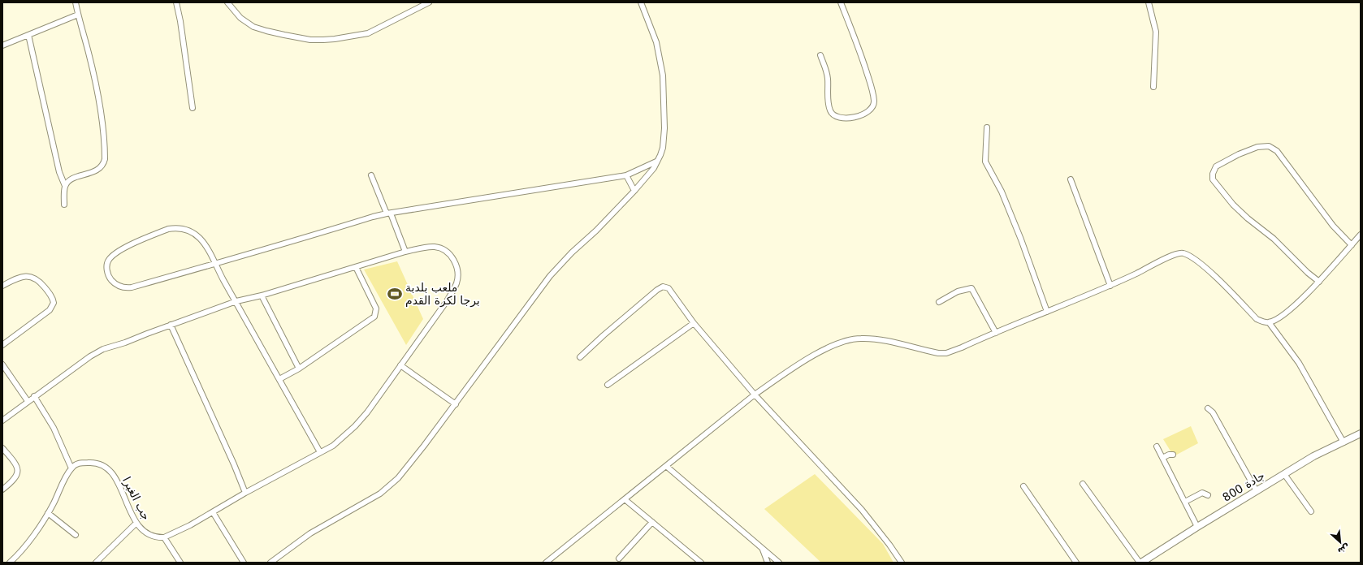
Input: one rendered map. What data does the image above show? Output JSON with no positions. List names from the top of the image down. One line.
{"streets":{"main road":["جادة 800"],"street":["جب الغبرا"]},"places":{"sports":["ملعب بلدبة برجا لكرة القدم"]},"north":"bottom right"}
